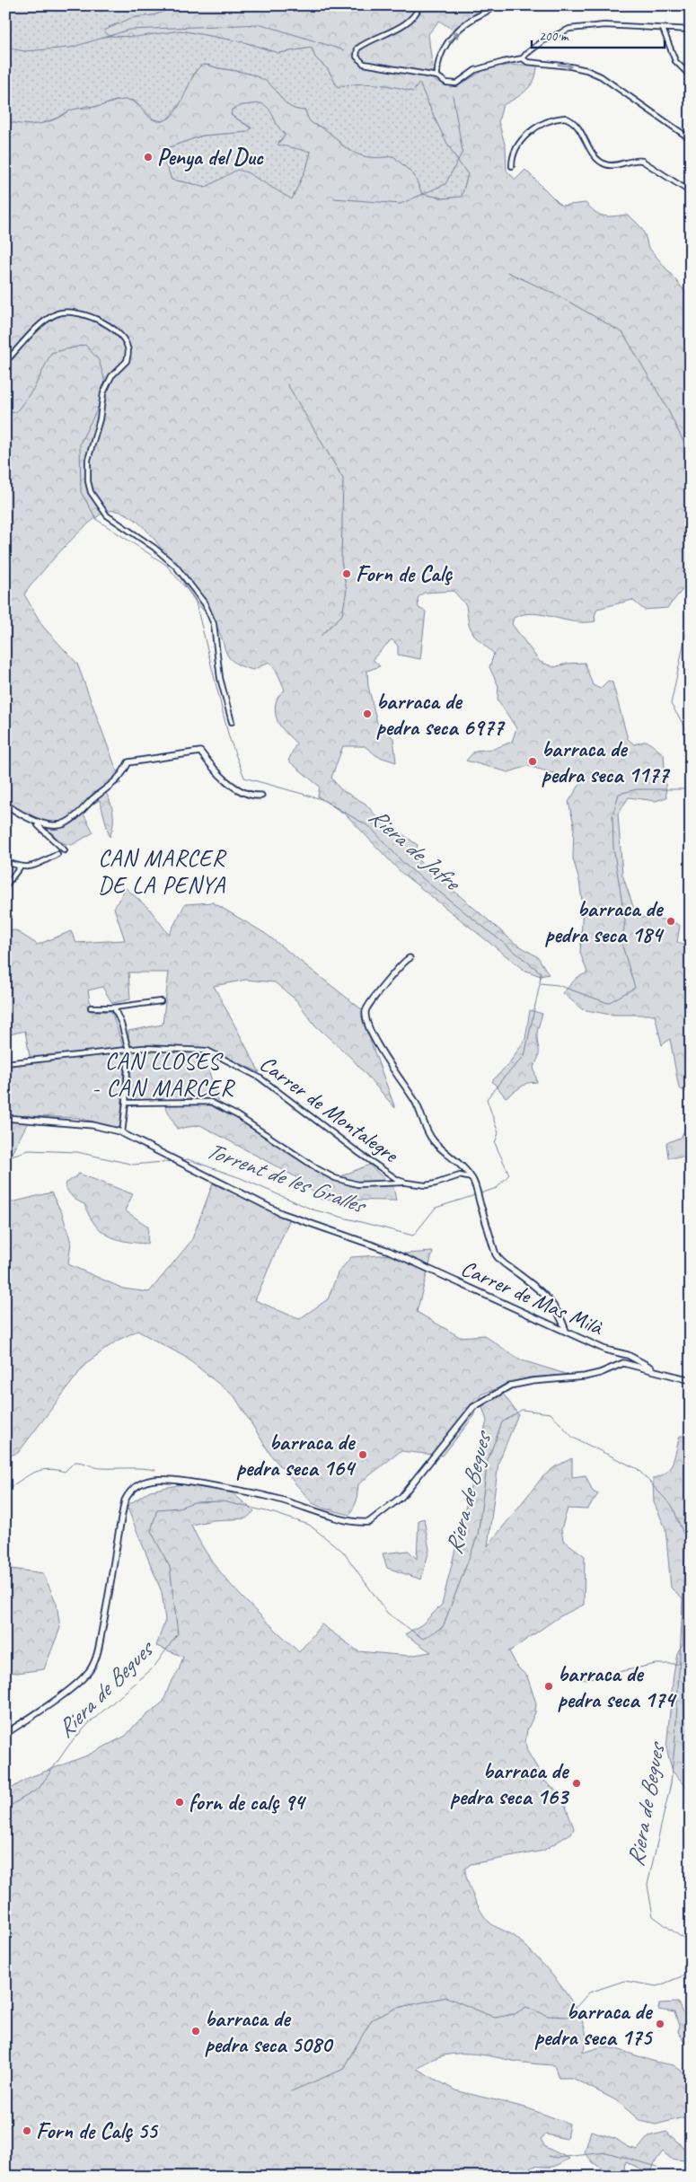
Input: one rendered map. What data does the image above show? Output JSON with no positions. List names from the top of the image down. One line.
{"streets":{"street":["Carrer de Montalegre","Carrer de Mas Milà"]},"districts":["CAN MARCER DE LA PENYA","CAN LLOSES - CAN MARCER"],"water":["Riera de Jafre","Torrent de les Gralles","Riera de Begues"],"places":["Penya del Duc","Forn de Calç","barraca de pedra seca 6977","barraca de pedra seca 1177","barraca de pedra seca 184","barraca de pedra seca 164","barraca de pedra seca 174","barraca de pedra seca 163","forn de calç 94","barraca de pedra seca 175","barraca de pedra seca 5080","Forn de Calç 55"],"scale_bar":"200 m"}
